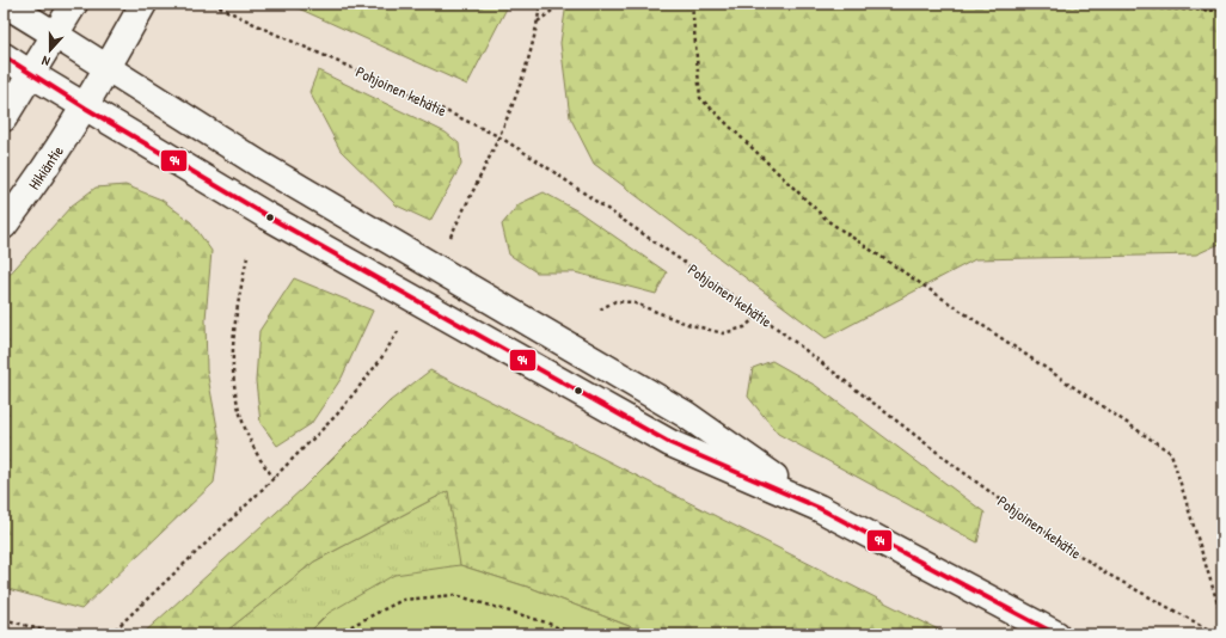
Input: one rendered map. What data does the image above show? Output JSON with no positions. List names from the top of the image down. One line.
{"streets":{"main road":["Hikiäntie"],"path":["Pohjoinen kehätie"]},"lines":["transit line 94"],"north":"bottom"}
